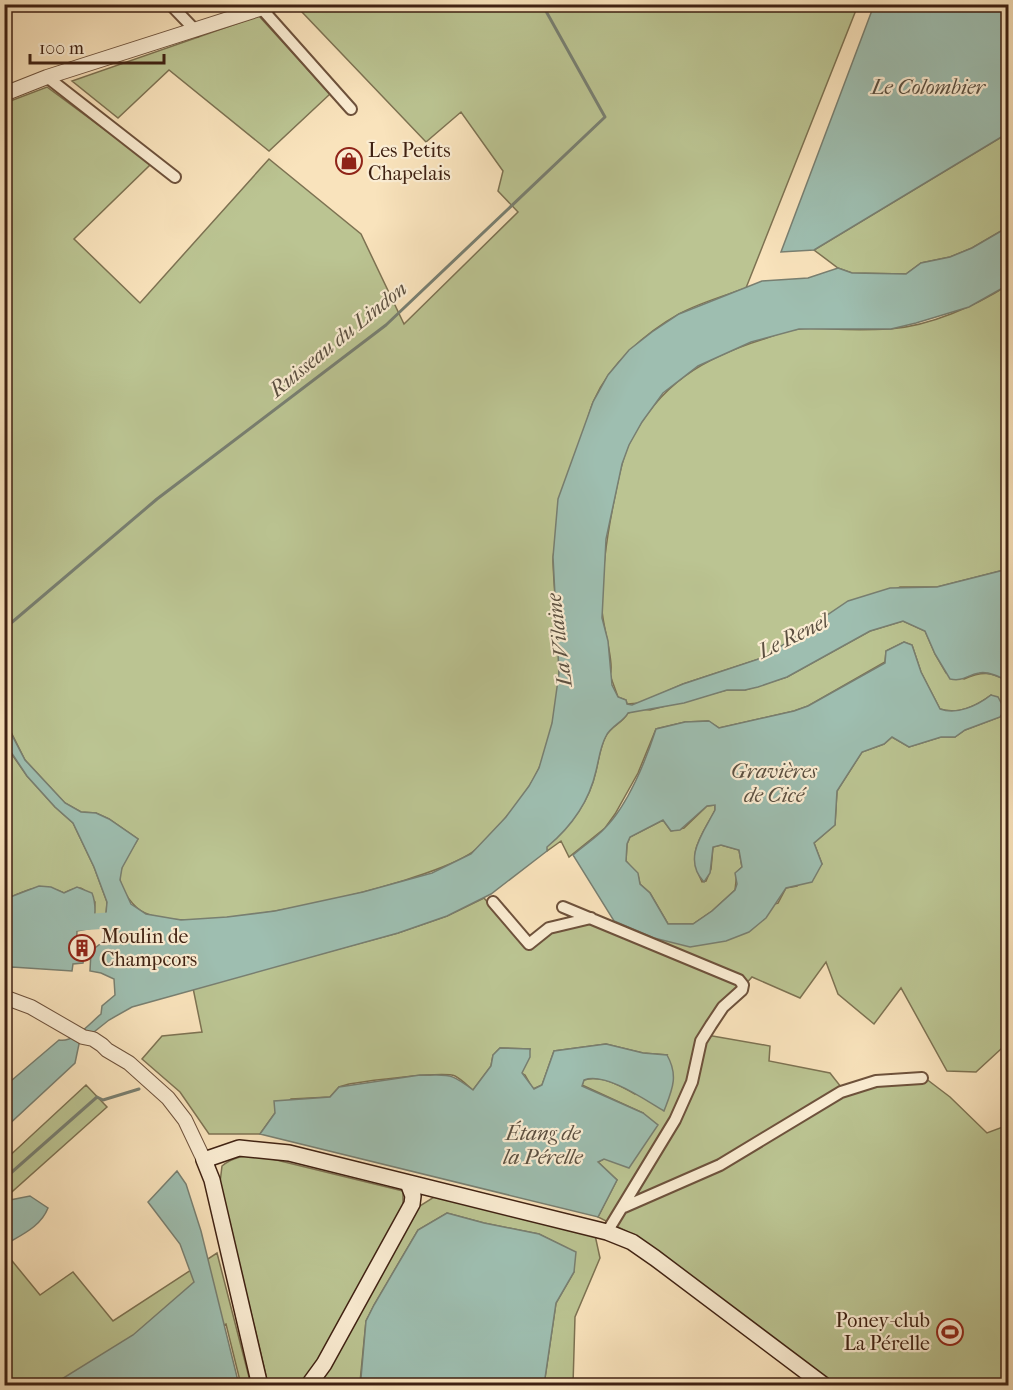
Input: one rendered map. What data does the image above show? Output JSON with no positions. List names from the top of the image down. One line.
{"water":["Le Colombier","Ruisseau du Lindon","Le Renel","La Vilaine","Gravières de Cicé","Étang de la Pérelle"],"places":{"shop":["Les Petits Chapelais"],"building":["Moulin de Champcors"],"sports":["Poney-club La Pérelle"]},"scale_bar":"100 m"}
